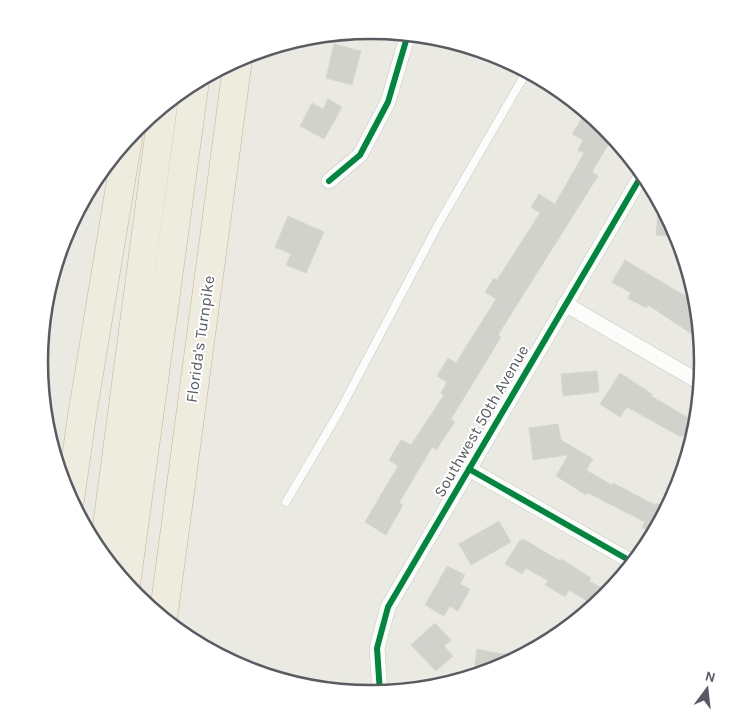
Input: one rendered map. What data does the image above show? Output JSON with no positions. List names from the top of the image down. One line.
{"streets":{"highway":["Florida's Turnpike"],"street":["Southwest 50th Avenue"]},"north":"top"}
